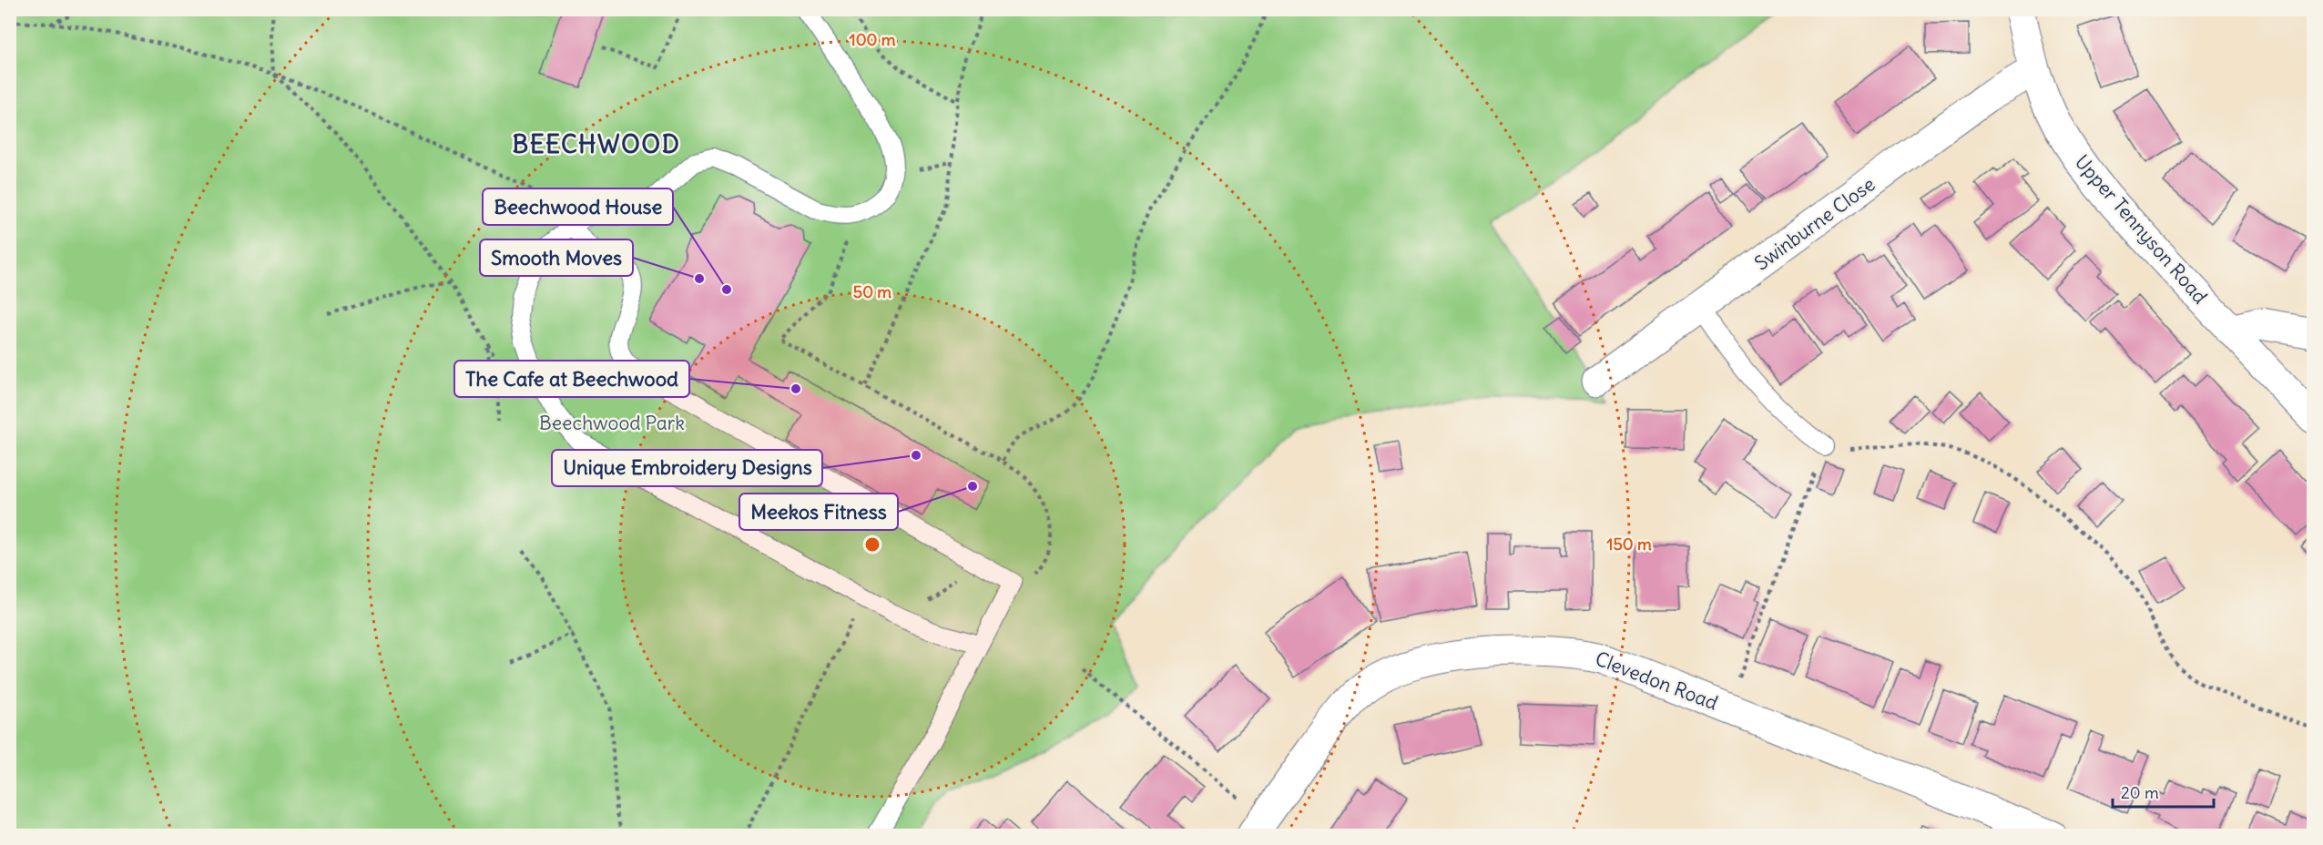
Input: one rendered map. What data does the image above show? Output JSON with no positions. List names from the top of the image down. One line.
{"streets":{"street":["Swinburne Close","Upper Tennyson Road","Clevedon Road"]},"crossings":[["Swinburne Close","Upper Tennyson Road"]],"districts":["BEECHWOOD"],"parks":["Beechwood Park"],"places":["Smooth Moves","Beechwood House","The Cafe at Beechwood","Unique Embroidery Designs","Meekos Fitness"],"scale_bar":"20 m","rings":["100 m","50 m","150 m"]}
